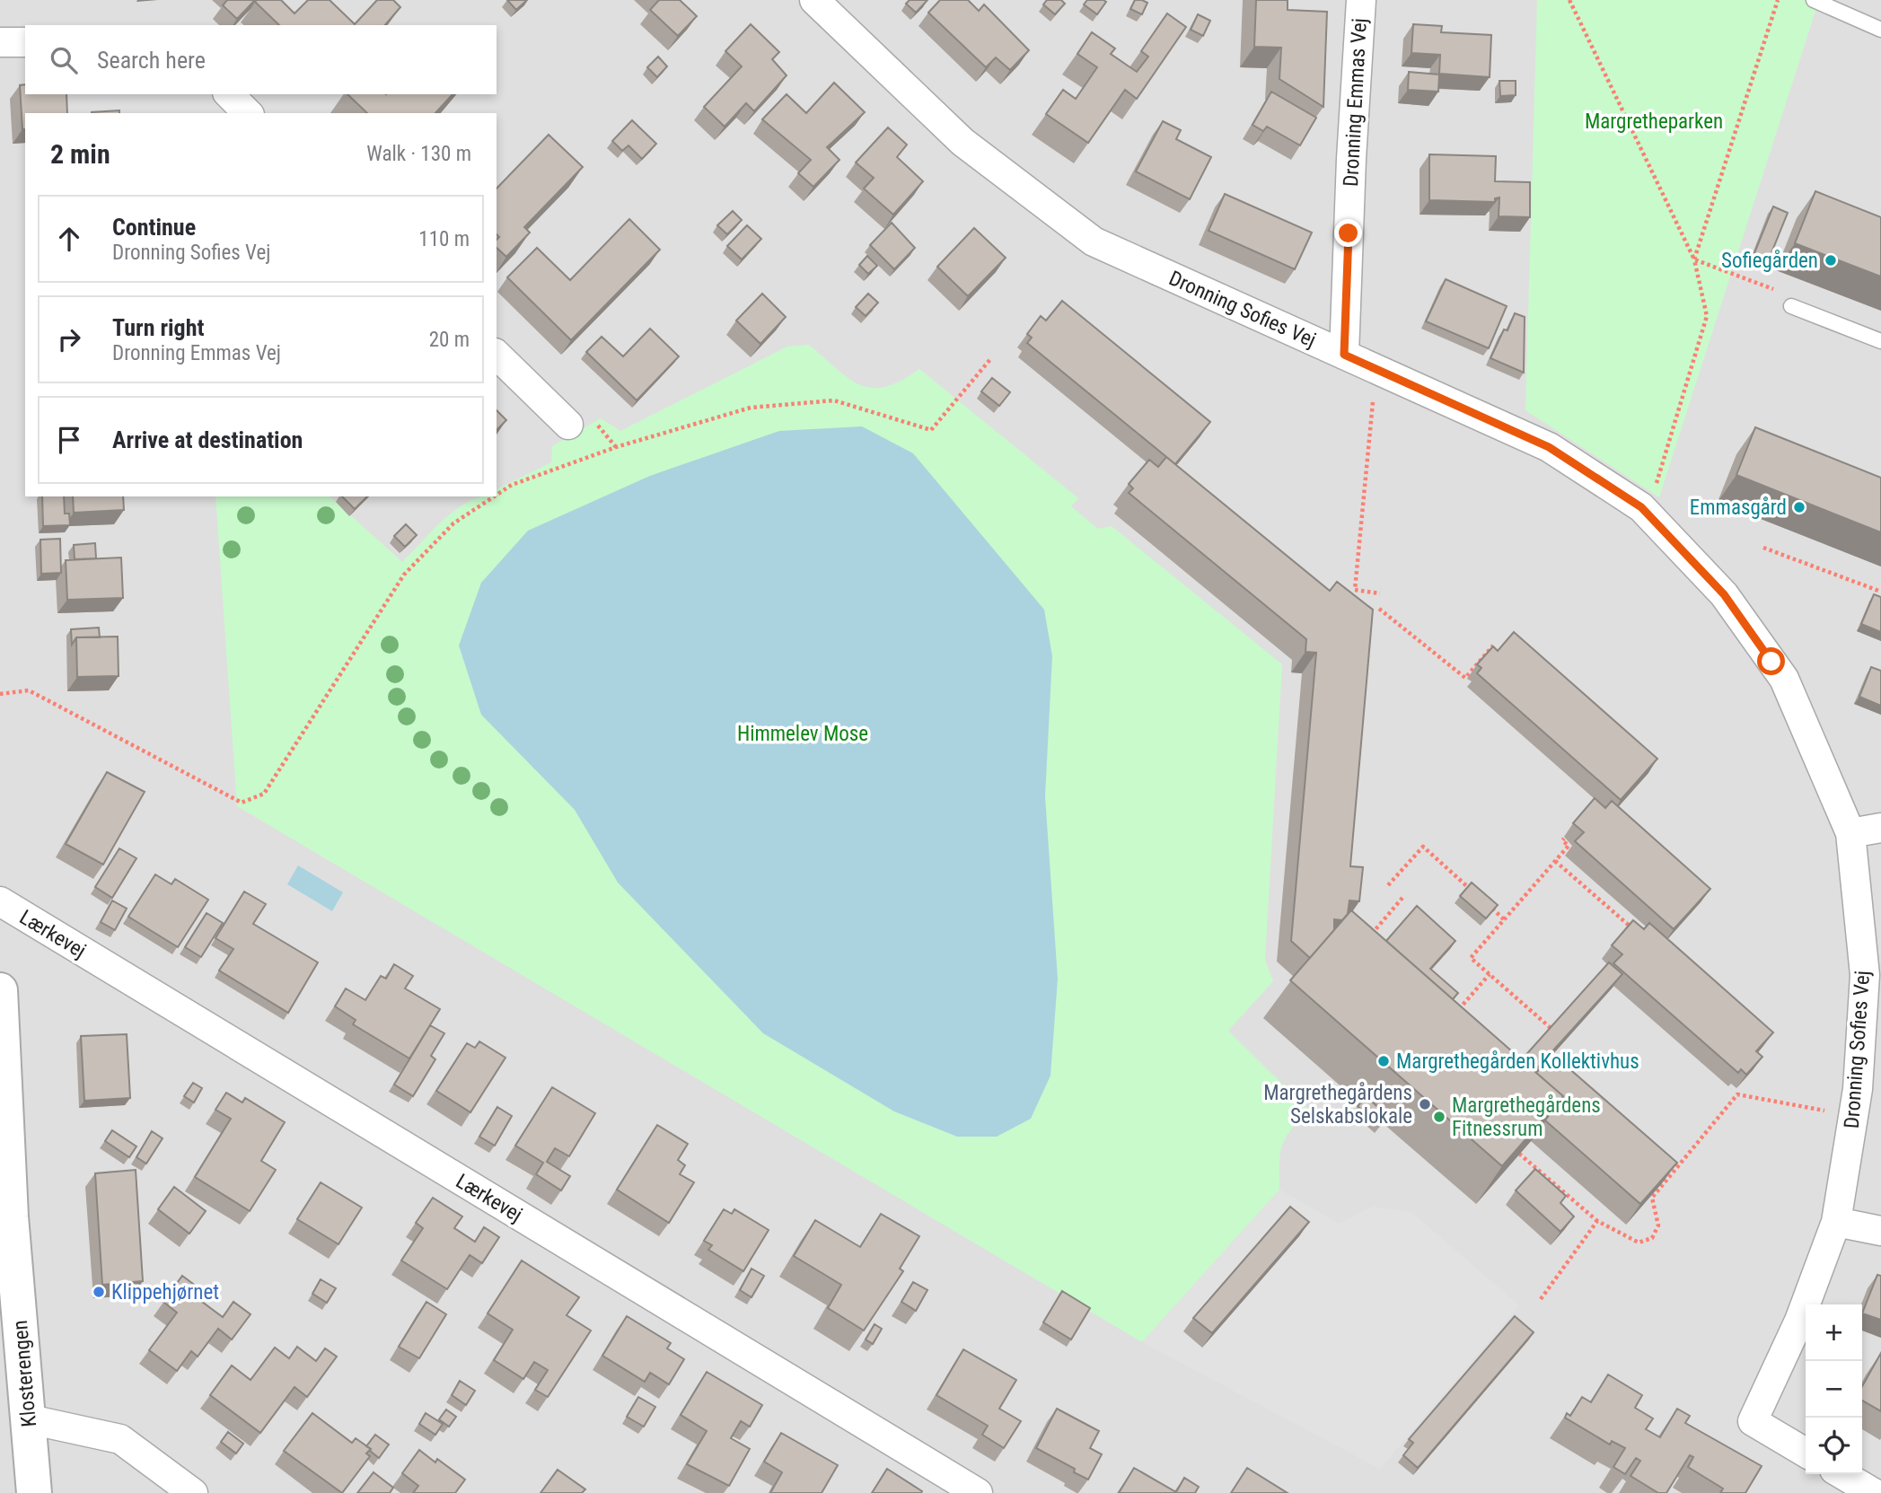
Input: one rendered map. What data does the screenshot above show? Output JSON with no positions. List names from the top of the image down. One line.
{"streets":{"street":["Dronning Emmas Vej","Dronning Sofies Vej","Lærkevej","Klosterengen"]},"crossings":[["Dronning Emmas Vej","Dronning Sofies Vej"]],"parks":["Margretheparken","Himmelev Mose"],"places":["Sofiegården","Emmasgård","Margrethegården Kollektivhus","Margrethegårdens Selskabslokale","Margrethegårdens Fitnessrum","Klippehjørnet"],"page":{"search":"Search here","heading":["2 min","Walk · 130 m"],"list":[["Continue","Dronning Sofies Vej","110 m"],["Turn right","Dronning Emmas Vej","20 m"],"Arrive at destination"],"map_buttons":["+","−"]}}
